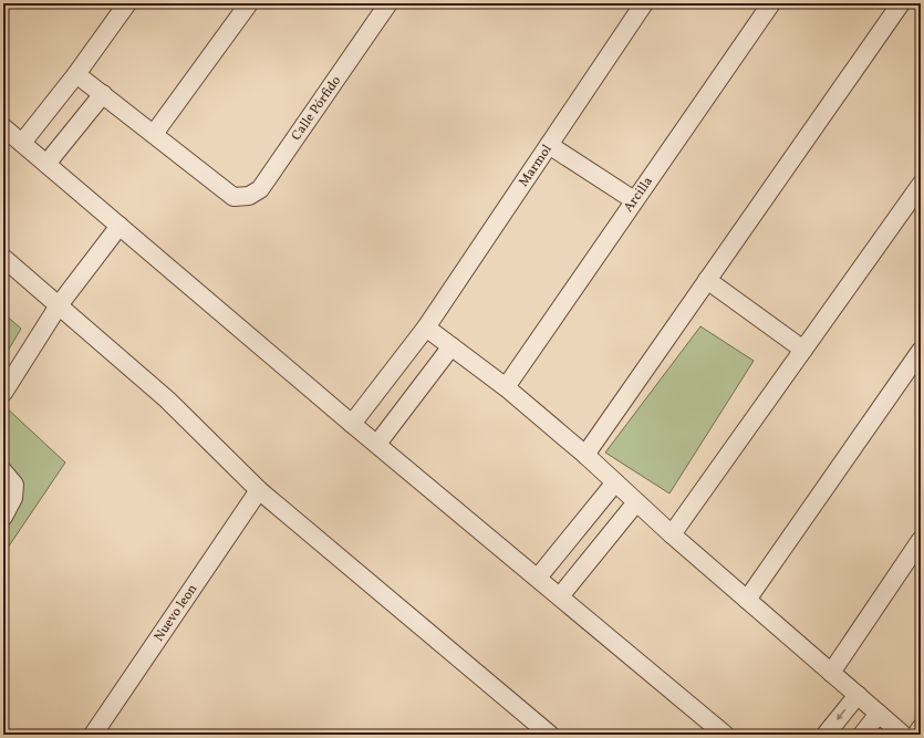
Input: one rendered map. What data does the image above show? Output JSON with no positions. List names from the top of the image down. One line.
{"streets":{"street":["Calle Pórfido","Marmol","Arcilla","Nuevo leon"]}}
